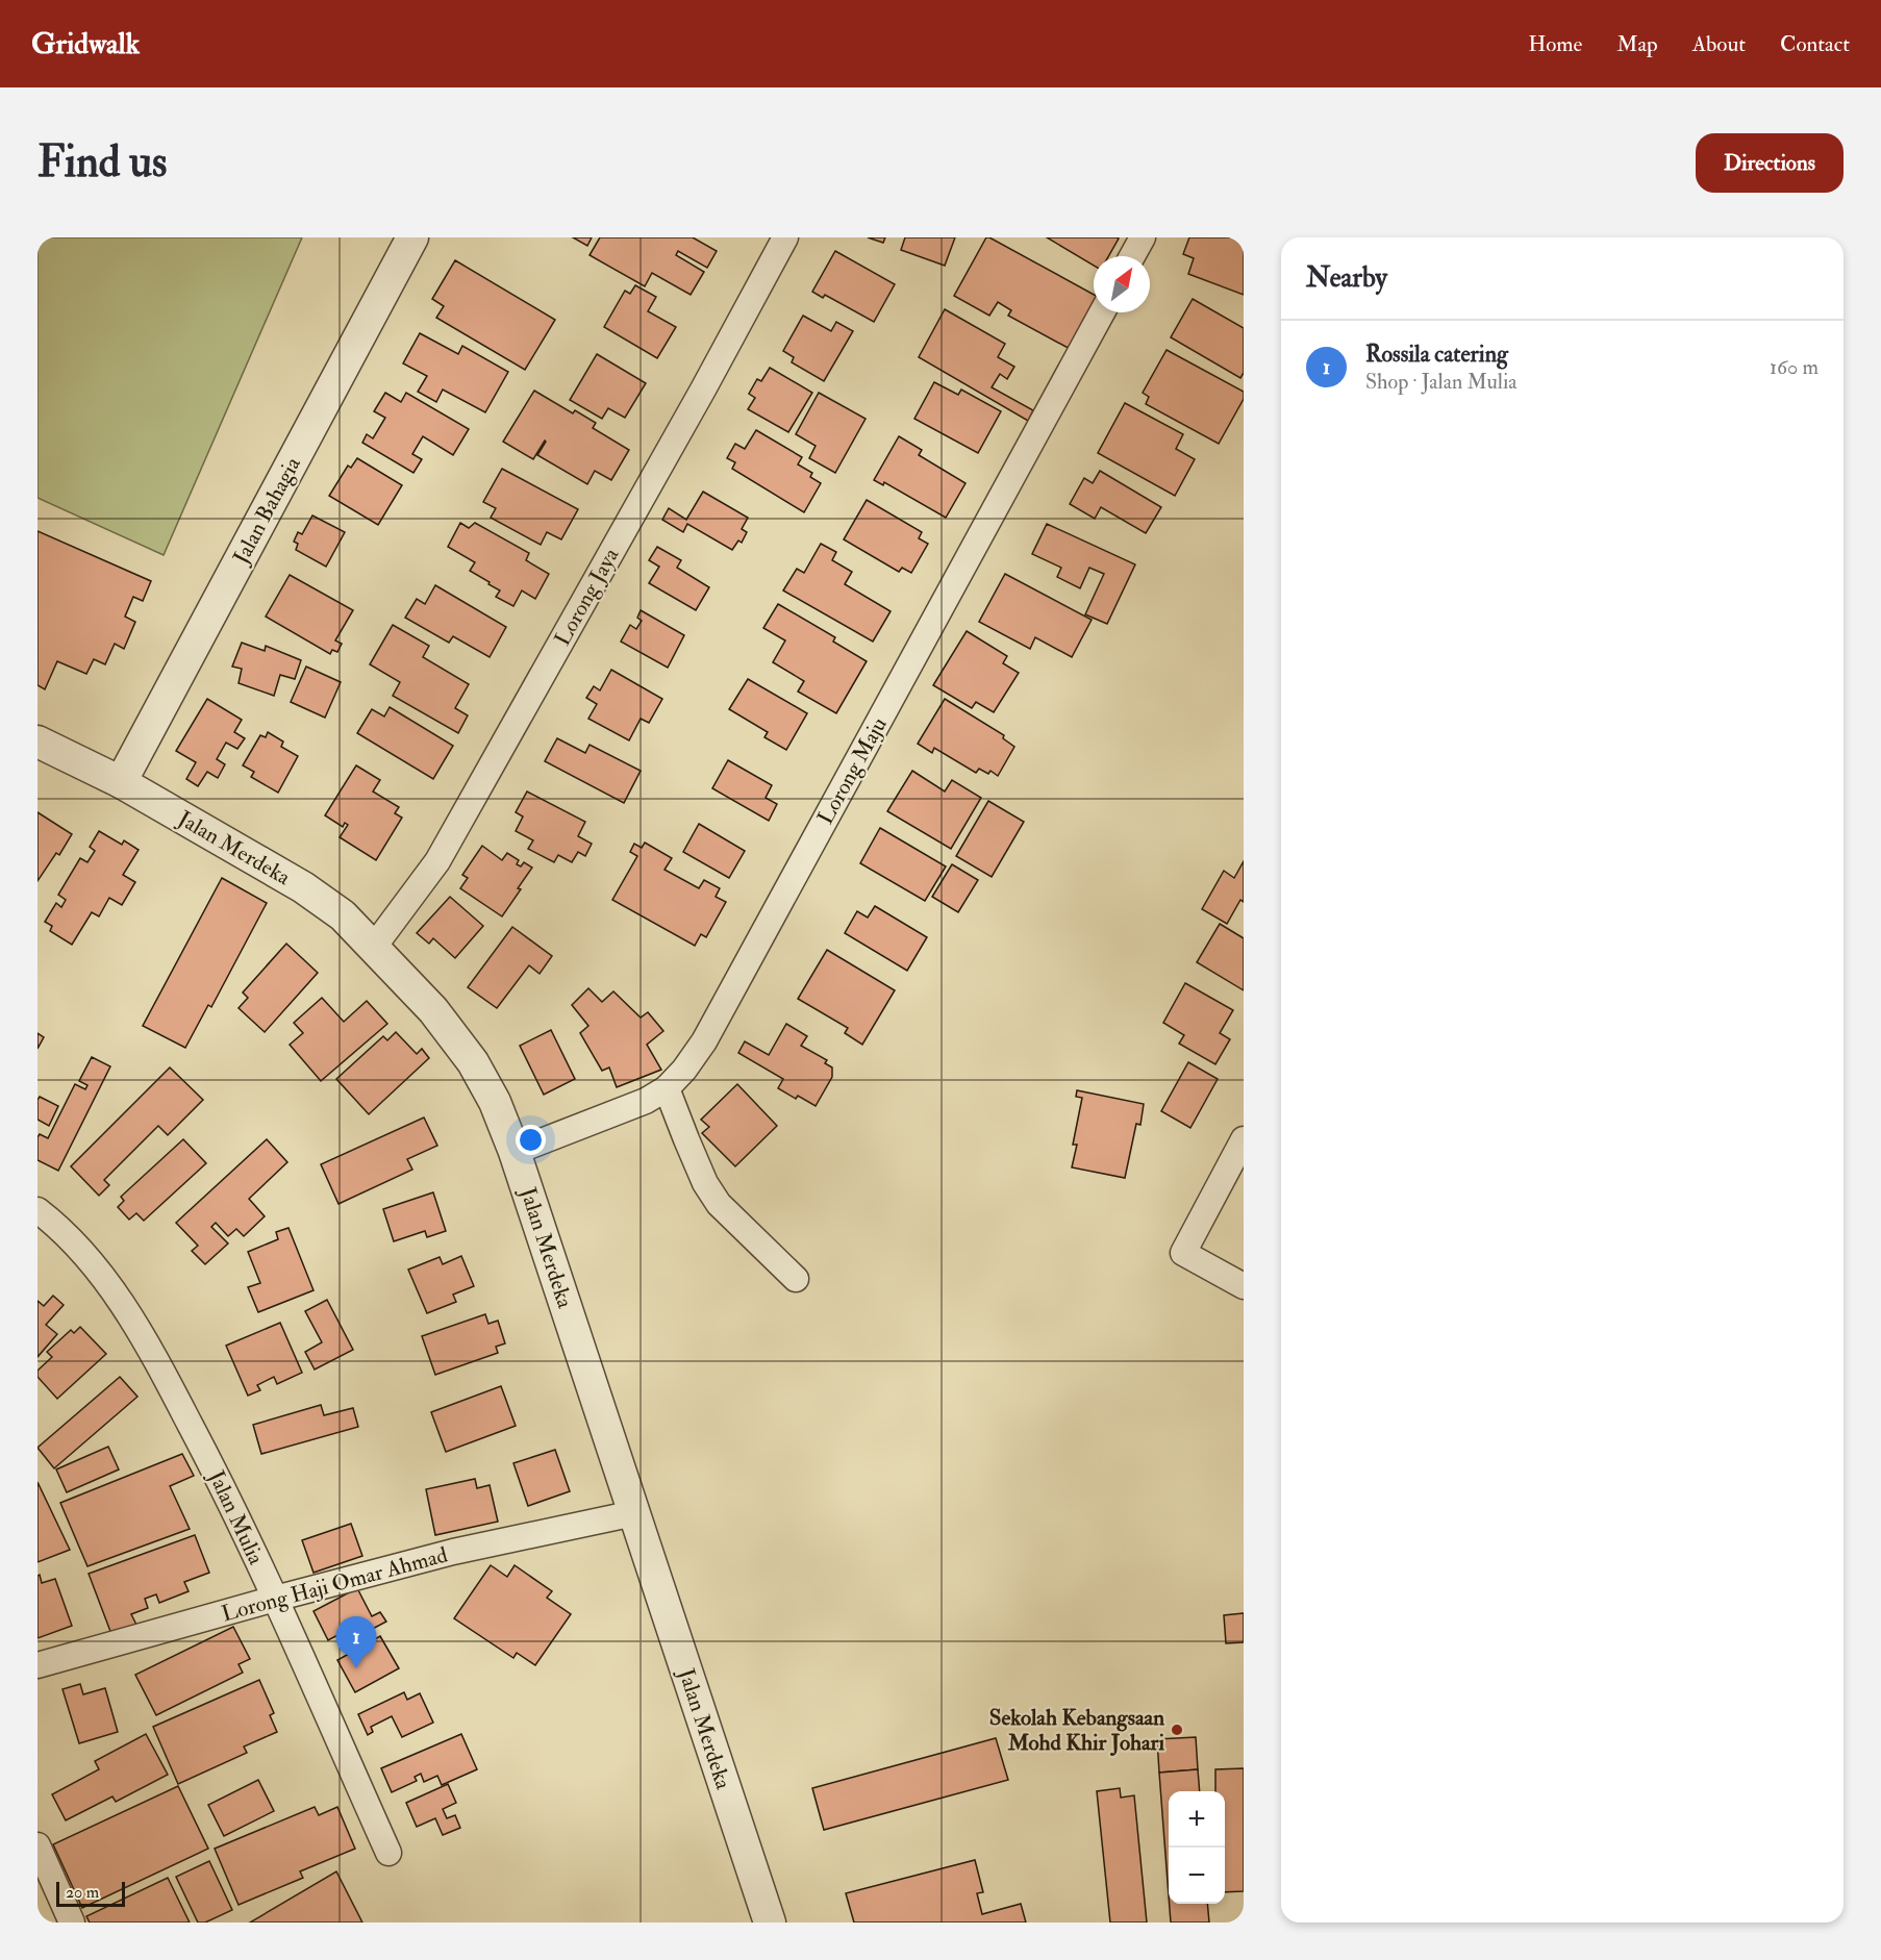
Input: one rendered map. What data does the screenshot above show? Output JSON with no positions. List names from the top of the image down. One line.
{"streets":{"street":["Jalan Bahagia","Lorong Jaya","Lorong Maju","Jalan Merdeka","Jalan Mulia","Lorong Haji Omar Ahmad"]},"crossings":[["Jalan Bahagia","Jalan Merdeka"],["Lorong Jaya","Jalan Merdeka"],["Lorong Maju","Jalan Merdeka"],["Jalan Merdeka","Lorong Haji Omar Ahmad"],["Jalan Mulia","Lorong Haji Omar Ahmad"]],"places":["Sekolah Kebangsaan Mohd Khir Johari"],"scale_bar":"20 m","north":"top right","page":{"header":"Gridwalk","nav":["Home","Map","About","Contact"],"buttons":"Directions","title":"Find us","heading":"Nearby","list":[{"mark":"1","name":"Rossila catering","note":"Shop · Jalan Mulia","value":"160 m"}],"pins":"1","map_buttons":["+","−"],"scale":"20 m"}}
